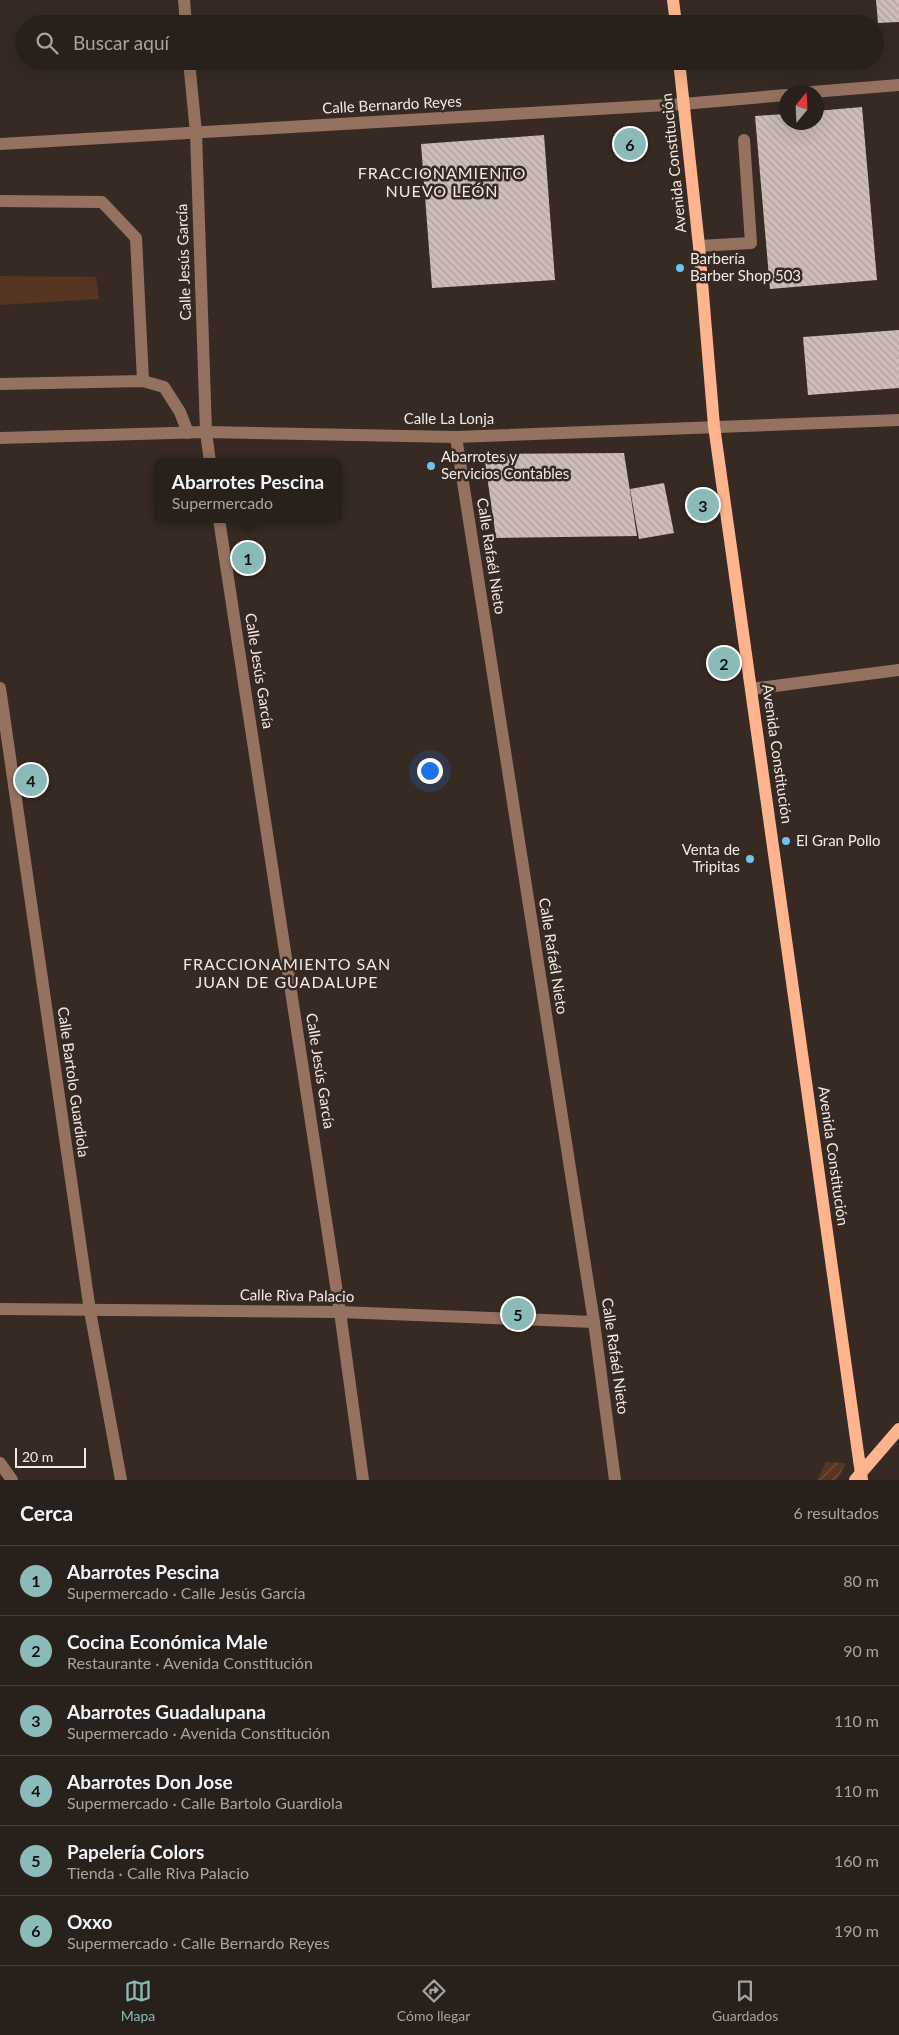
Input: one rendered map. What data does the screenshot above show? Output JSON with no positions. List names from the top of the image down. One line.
{"streets":{"main road":["Avenida Constitución"],"street":["Calle Bernardo Reyes","Calle Jesús García","Calle La Lonja","Calle Rafaél Nieto","Calle Bartolo Guardiola","Calle Riva Palacio"]},"crossings":[["Calle Bernardo Reyes","Avenida Constitución"],["Calle Bernardo Reyes","Calle Jesús García"],["Avenida Constitución","Calle La Lonja"],["Calle Jesús García","Calle La Lonja"],["Calle Jesús García","Calle Riva Palacio"],["Calle La Lonja","Calle Rafaél Nieto"],["Calle Rafaél Nieto","Calle Riva Palacio"],["Calle Bartolo Guardiola","Calle Riva Palacio"]],"districts":["FRACCIONAMIENTO NUEVO LEÓN","FRACCIONAMIENTO SAN JUAN DE GUADALUPE"],"places":["Barbería Barber Shop 503","Abarrotes y Servicios Contables","El Gran Pollo","Venta de Tripitas"],"scale_bar":"20 m","north":"top","page":{"search":"Buscar aquí","pins":["6","3","1","2","4","5"],"popup":["Abarrotes Pescina","Supermercado"],"scale":"20 m","heading":["Cerca","6 resultados"],"list":[{"mark":"1","name":"Abarrotes Pescina","note":"Supermercado · Calle Jesús García","value":"80 m"},{"mark":"2","name":"Cocina Económica Male","note":"Restaurante · Avenida Constitución","value":"90 m"},{"mark":"3","name":"Abarrotes Guadalupana","note":"Supermercado · Avenida Constitución","value":"110 m"},{"mark":"4","name":"Abarrotes Don Jose","note":"Supermercado · Calle Bartolo Guardiola","value":"110 m"},{"mark":"5","name":"Papelería Colors","note":"Tienda · Calle Riva Palacio","value":"160 m"},{"mark":"6","name":"Oxxo","note":"Supermercado · Calle Bernardo Reyes","value":"190 m"}],"nav":["Mapa","Cómo llegar","Guardados"]}}
